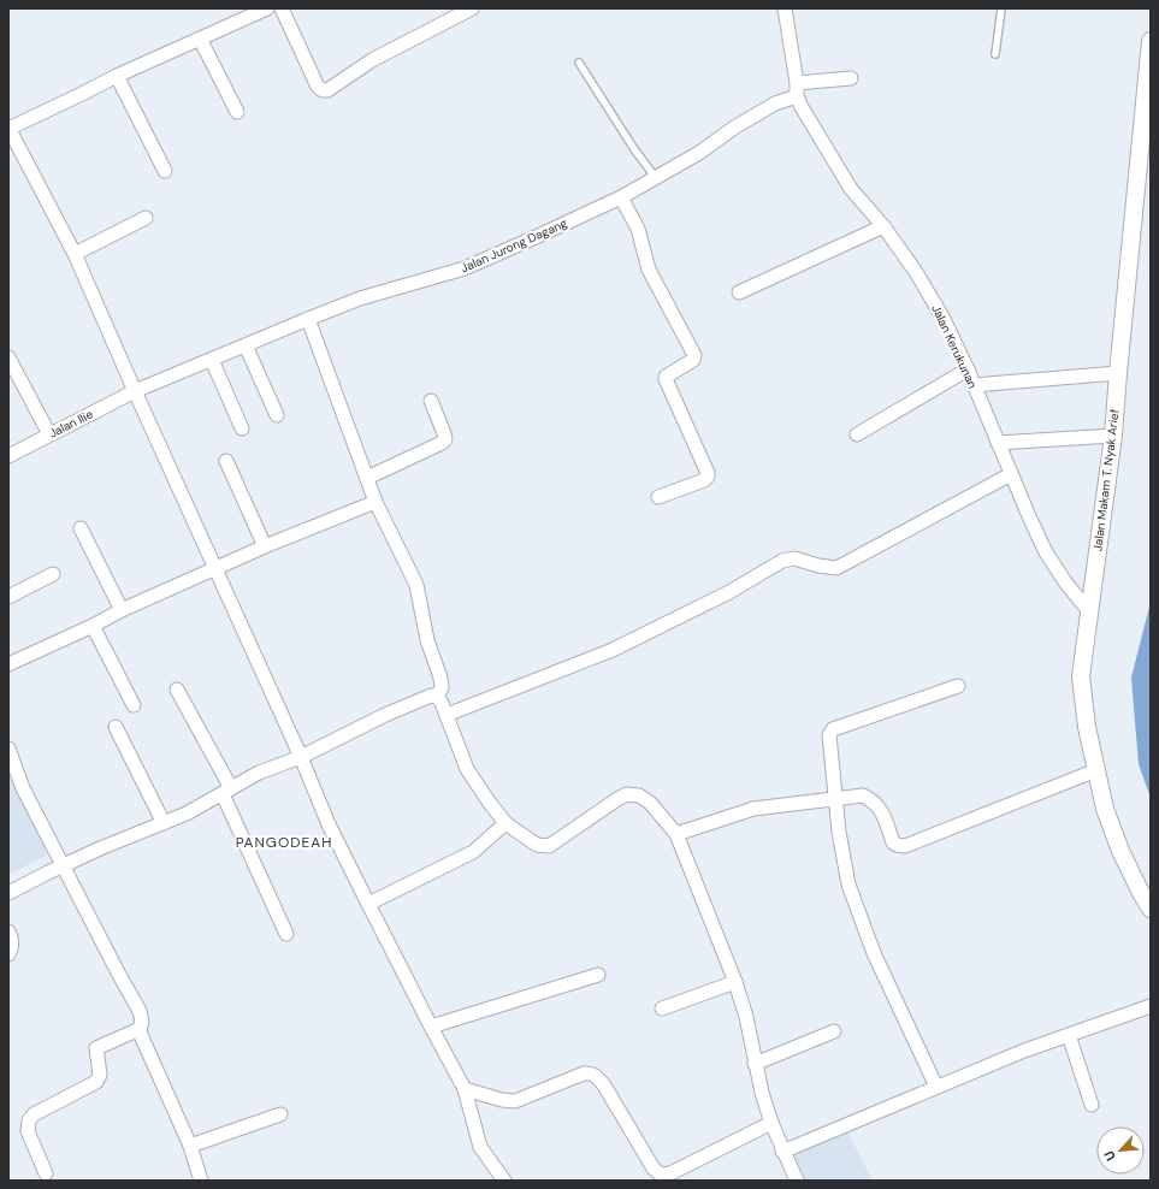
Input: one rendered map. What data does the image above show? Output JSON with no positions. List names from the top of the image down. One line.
{"streets":{"street":["Jalan Jurong Dagang","Jalan Kerukunan","Jalan Ilie","Jalan Makam T. Nyak Arief"]},"crossings":[["Jalan Jurong Dagang","Jalan Kerukunan"],["Jalan Jurong Dagang","Jalan Ilie"],["Jalan Kerukunan","Jalan Makam T. Nyak Arief"]],"districts":["PANGODEAH"],"north":"bottom left"}
